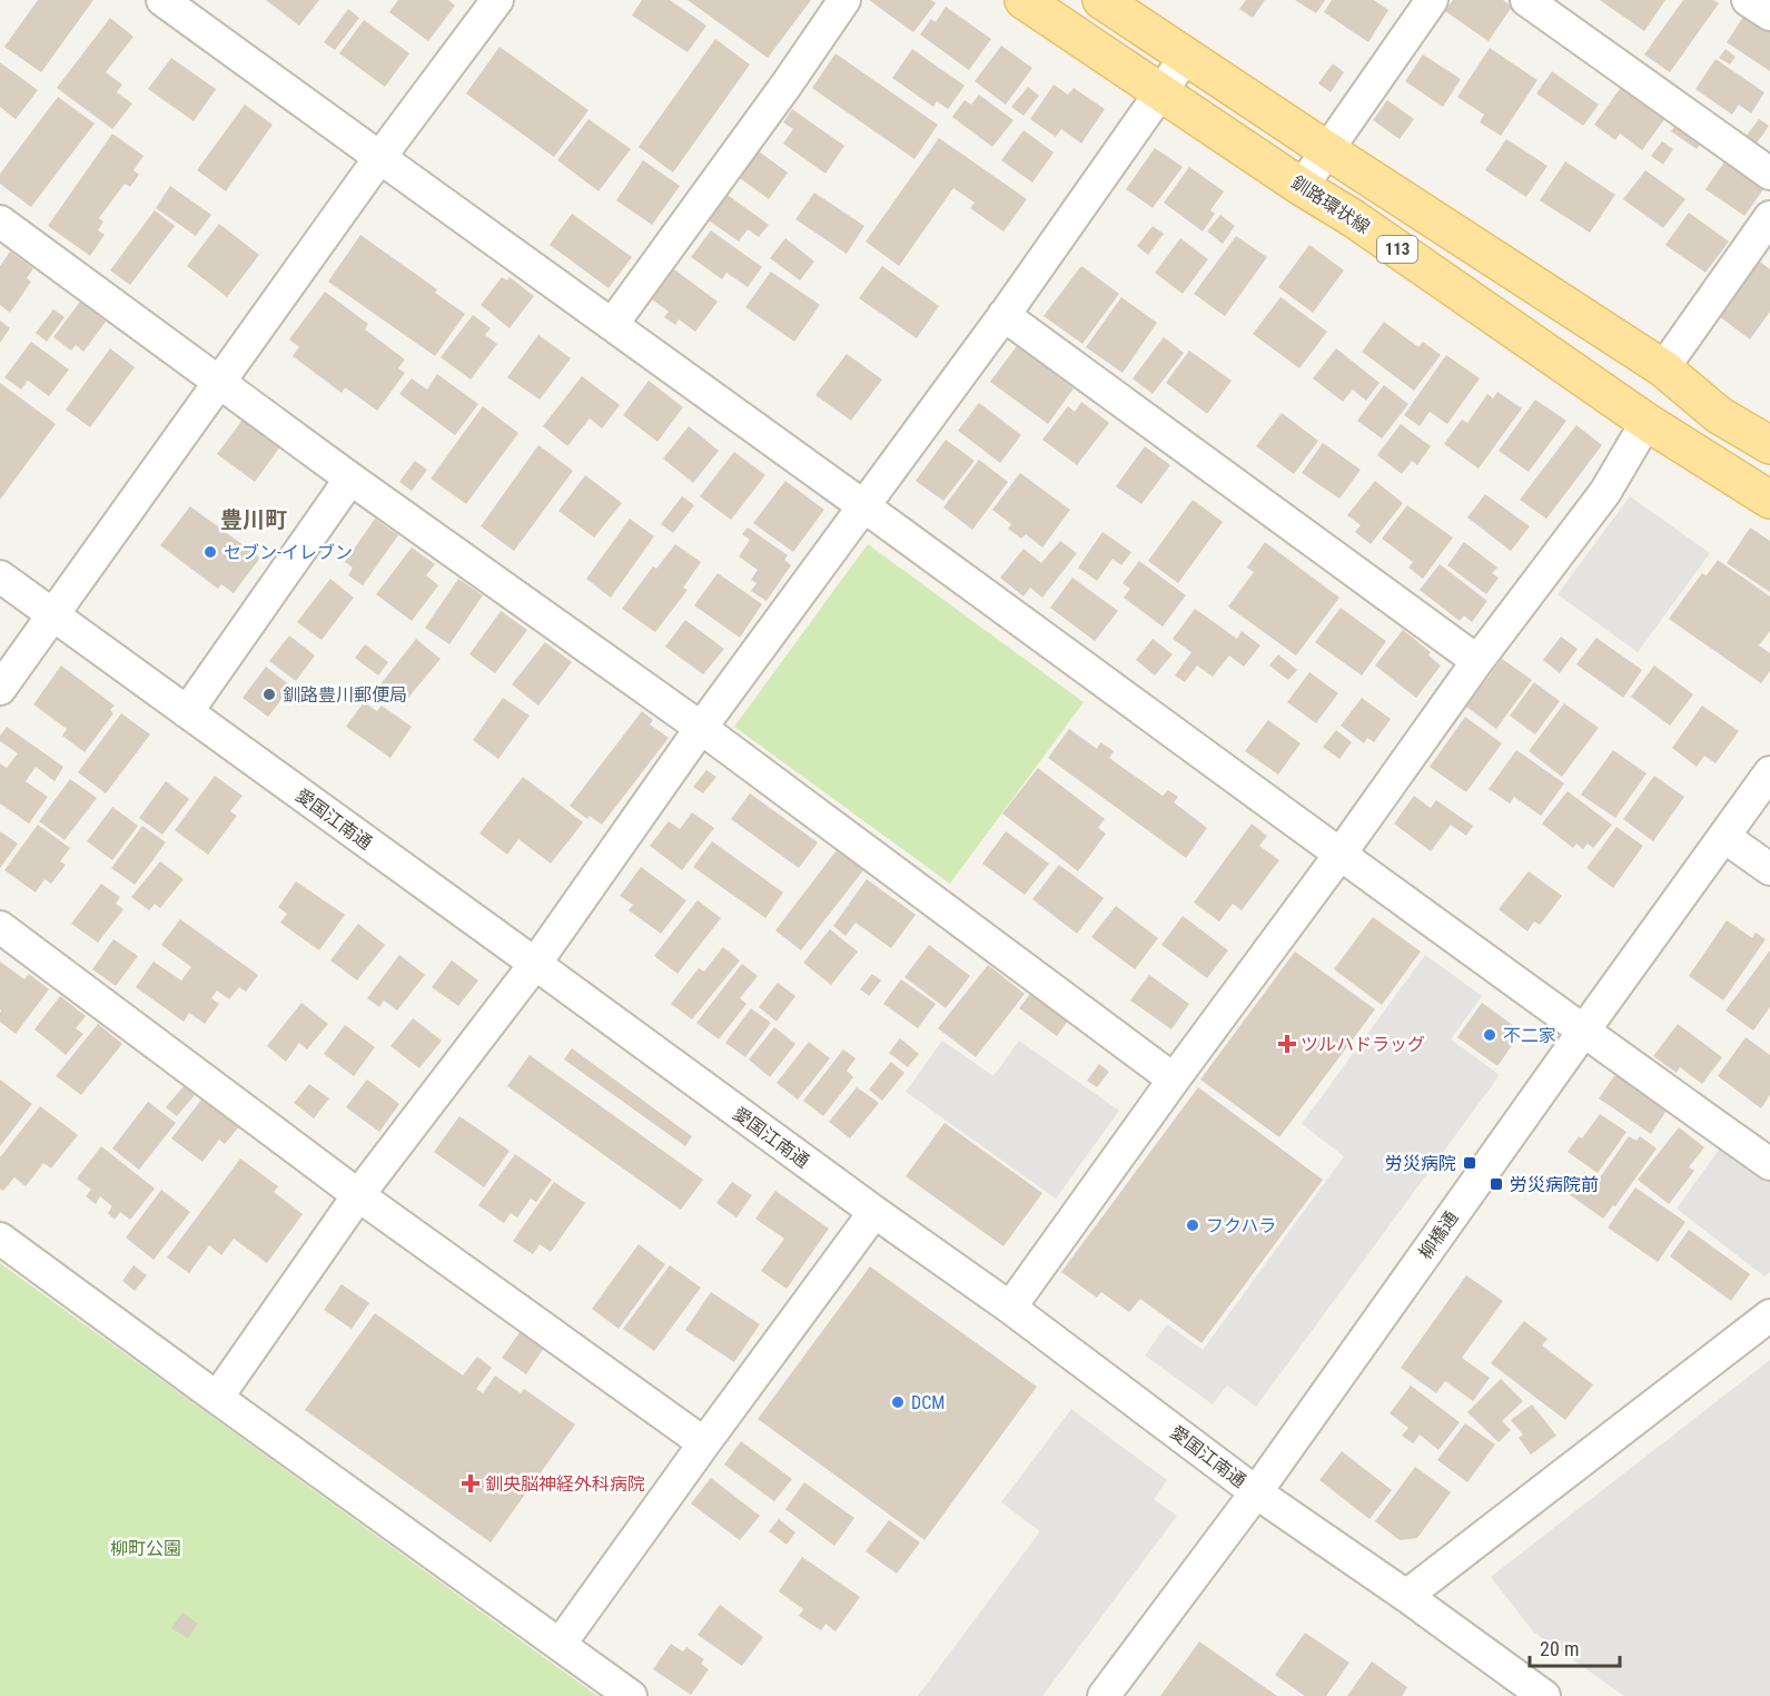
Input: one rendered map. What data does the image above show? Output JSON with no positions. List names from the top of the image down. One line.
{"streets":{"main road":["釧路環状線","113"],"street":["愛国江南通","柳橋通"]},"crossings":[["愛国江南通","柳橋通"]],"districts":["豊川町"],"parks":["柳町公園"],"places":{"other":["セブン-イレブン","釧路豊川郵便局","不二家","フクハラ","DCM"],"health":["ツルハドラッグ","釧央脳神経外科病院"],"transit":["労災病院","労災病院前"]},"scale_bar":"20 m"}
